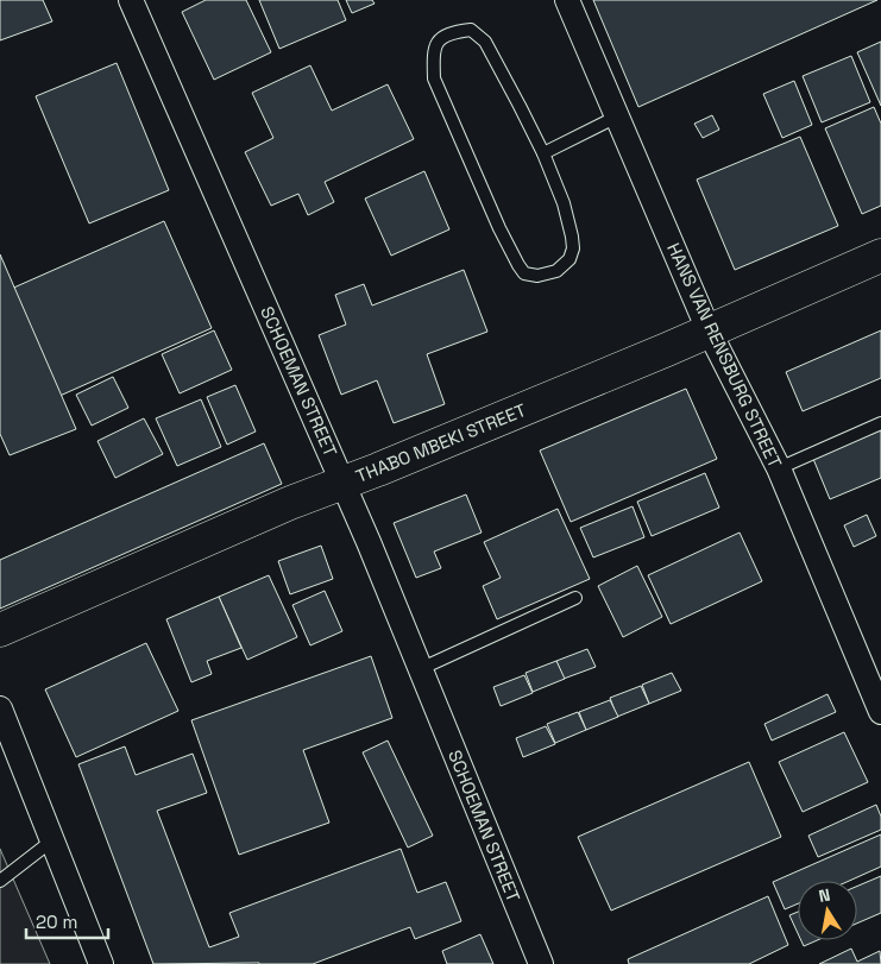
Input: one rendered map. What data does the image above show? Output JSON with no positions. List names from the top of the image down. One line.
{"streets":{"main road":["THABO MBEKI STREET"],"street":["HANS VAN RENSBURG STREET","SCHOEMAN STREET"]},"crossings":[["HANS VAN RENSBURG STREET","THABO MBEKI STREET"],["SCHOEMAN STREET","THABO MBEKI STREET"]],"scale_bar":"20 m","north":"top"}
